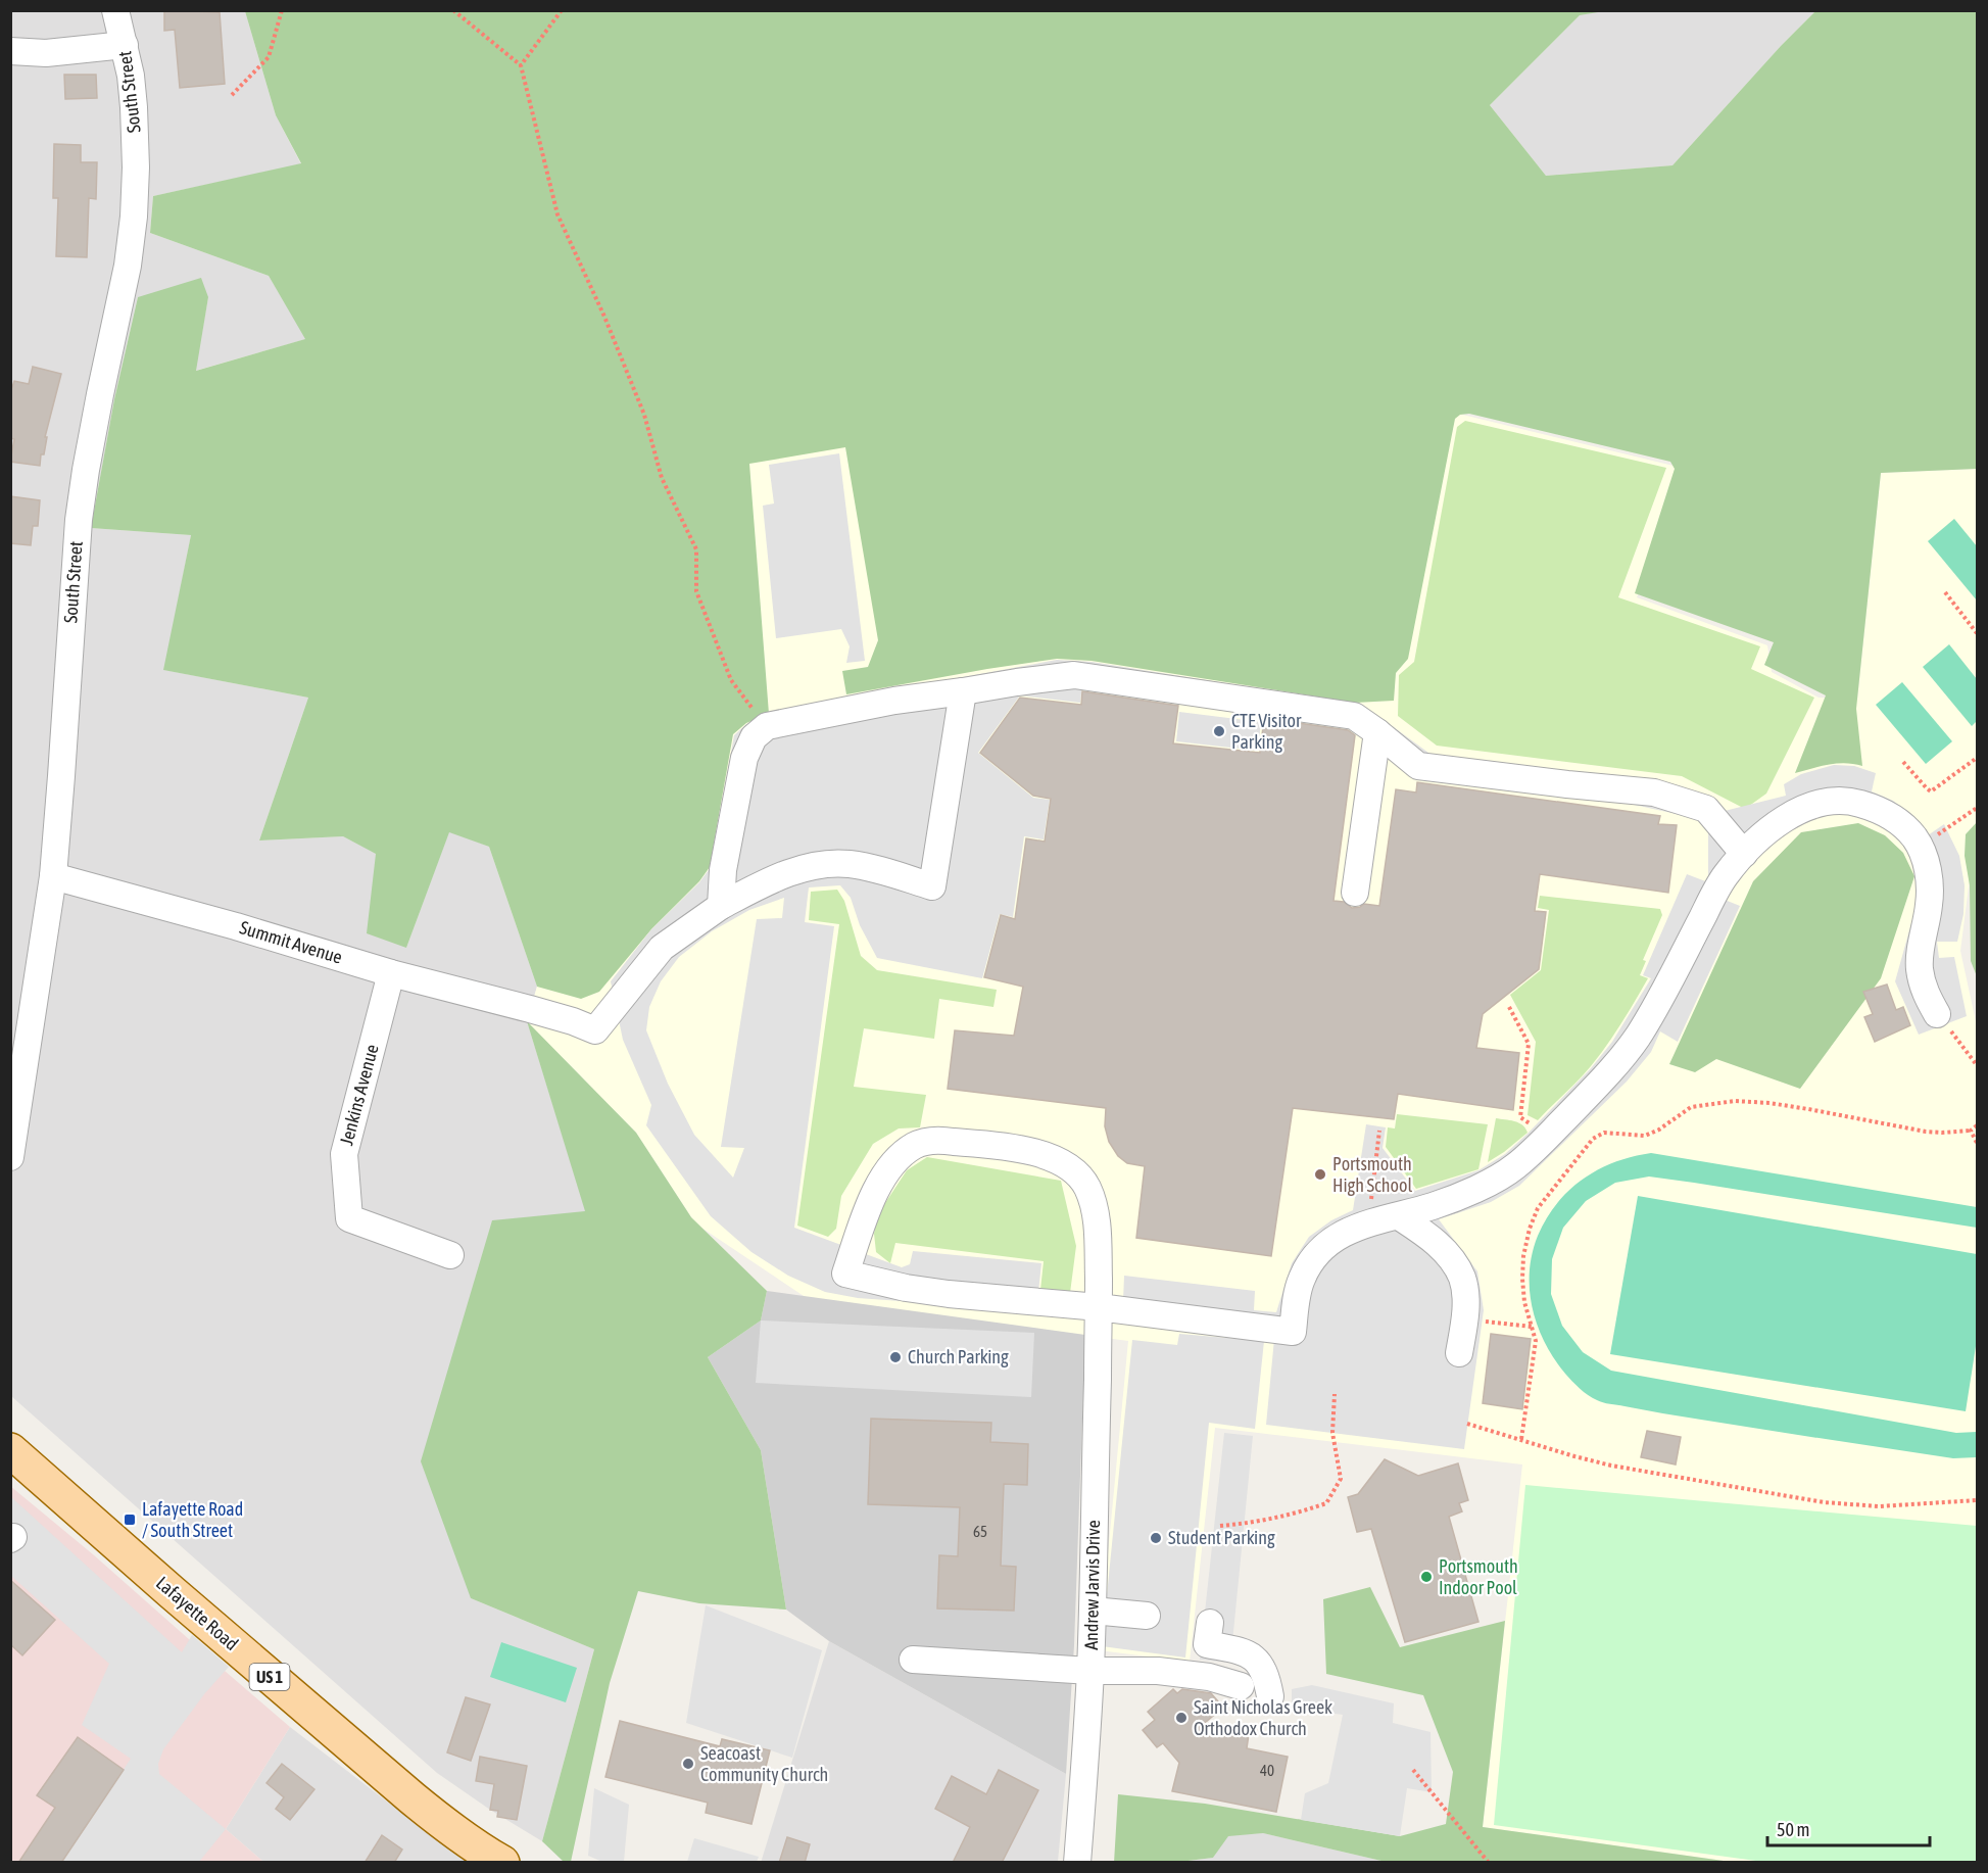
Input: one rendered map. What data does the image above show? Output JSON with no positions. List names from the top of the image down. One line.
{"streets":{"main road":["Lafayette Road","US 1"],"street":["South Street","Summit Avenue","Jenkins Avenue","Andrew Jarvis Drive"]},"crossings":[["South Street","Summit Avenue"],["Summit Avenue","Jenkins Avenue"]],"places":{"other":["CTE Visitor Parking","Portsmouth High School","Church Parking","Student Parking","Portsmouth Indoor Pool","Saint Nicholas Greek Orthodox Church","Seacoast Community Church"],"transit":["Lafayette Road / South Street"]},"house_numbers":["65","40"],"scale_bar":"50 m"}
